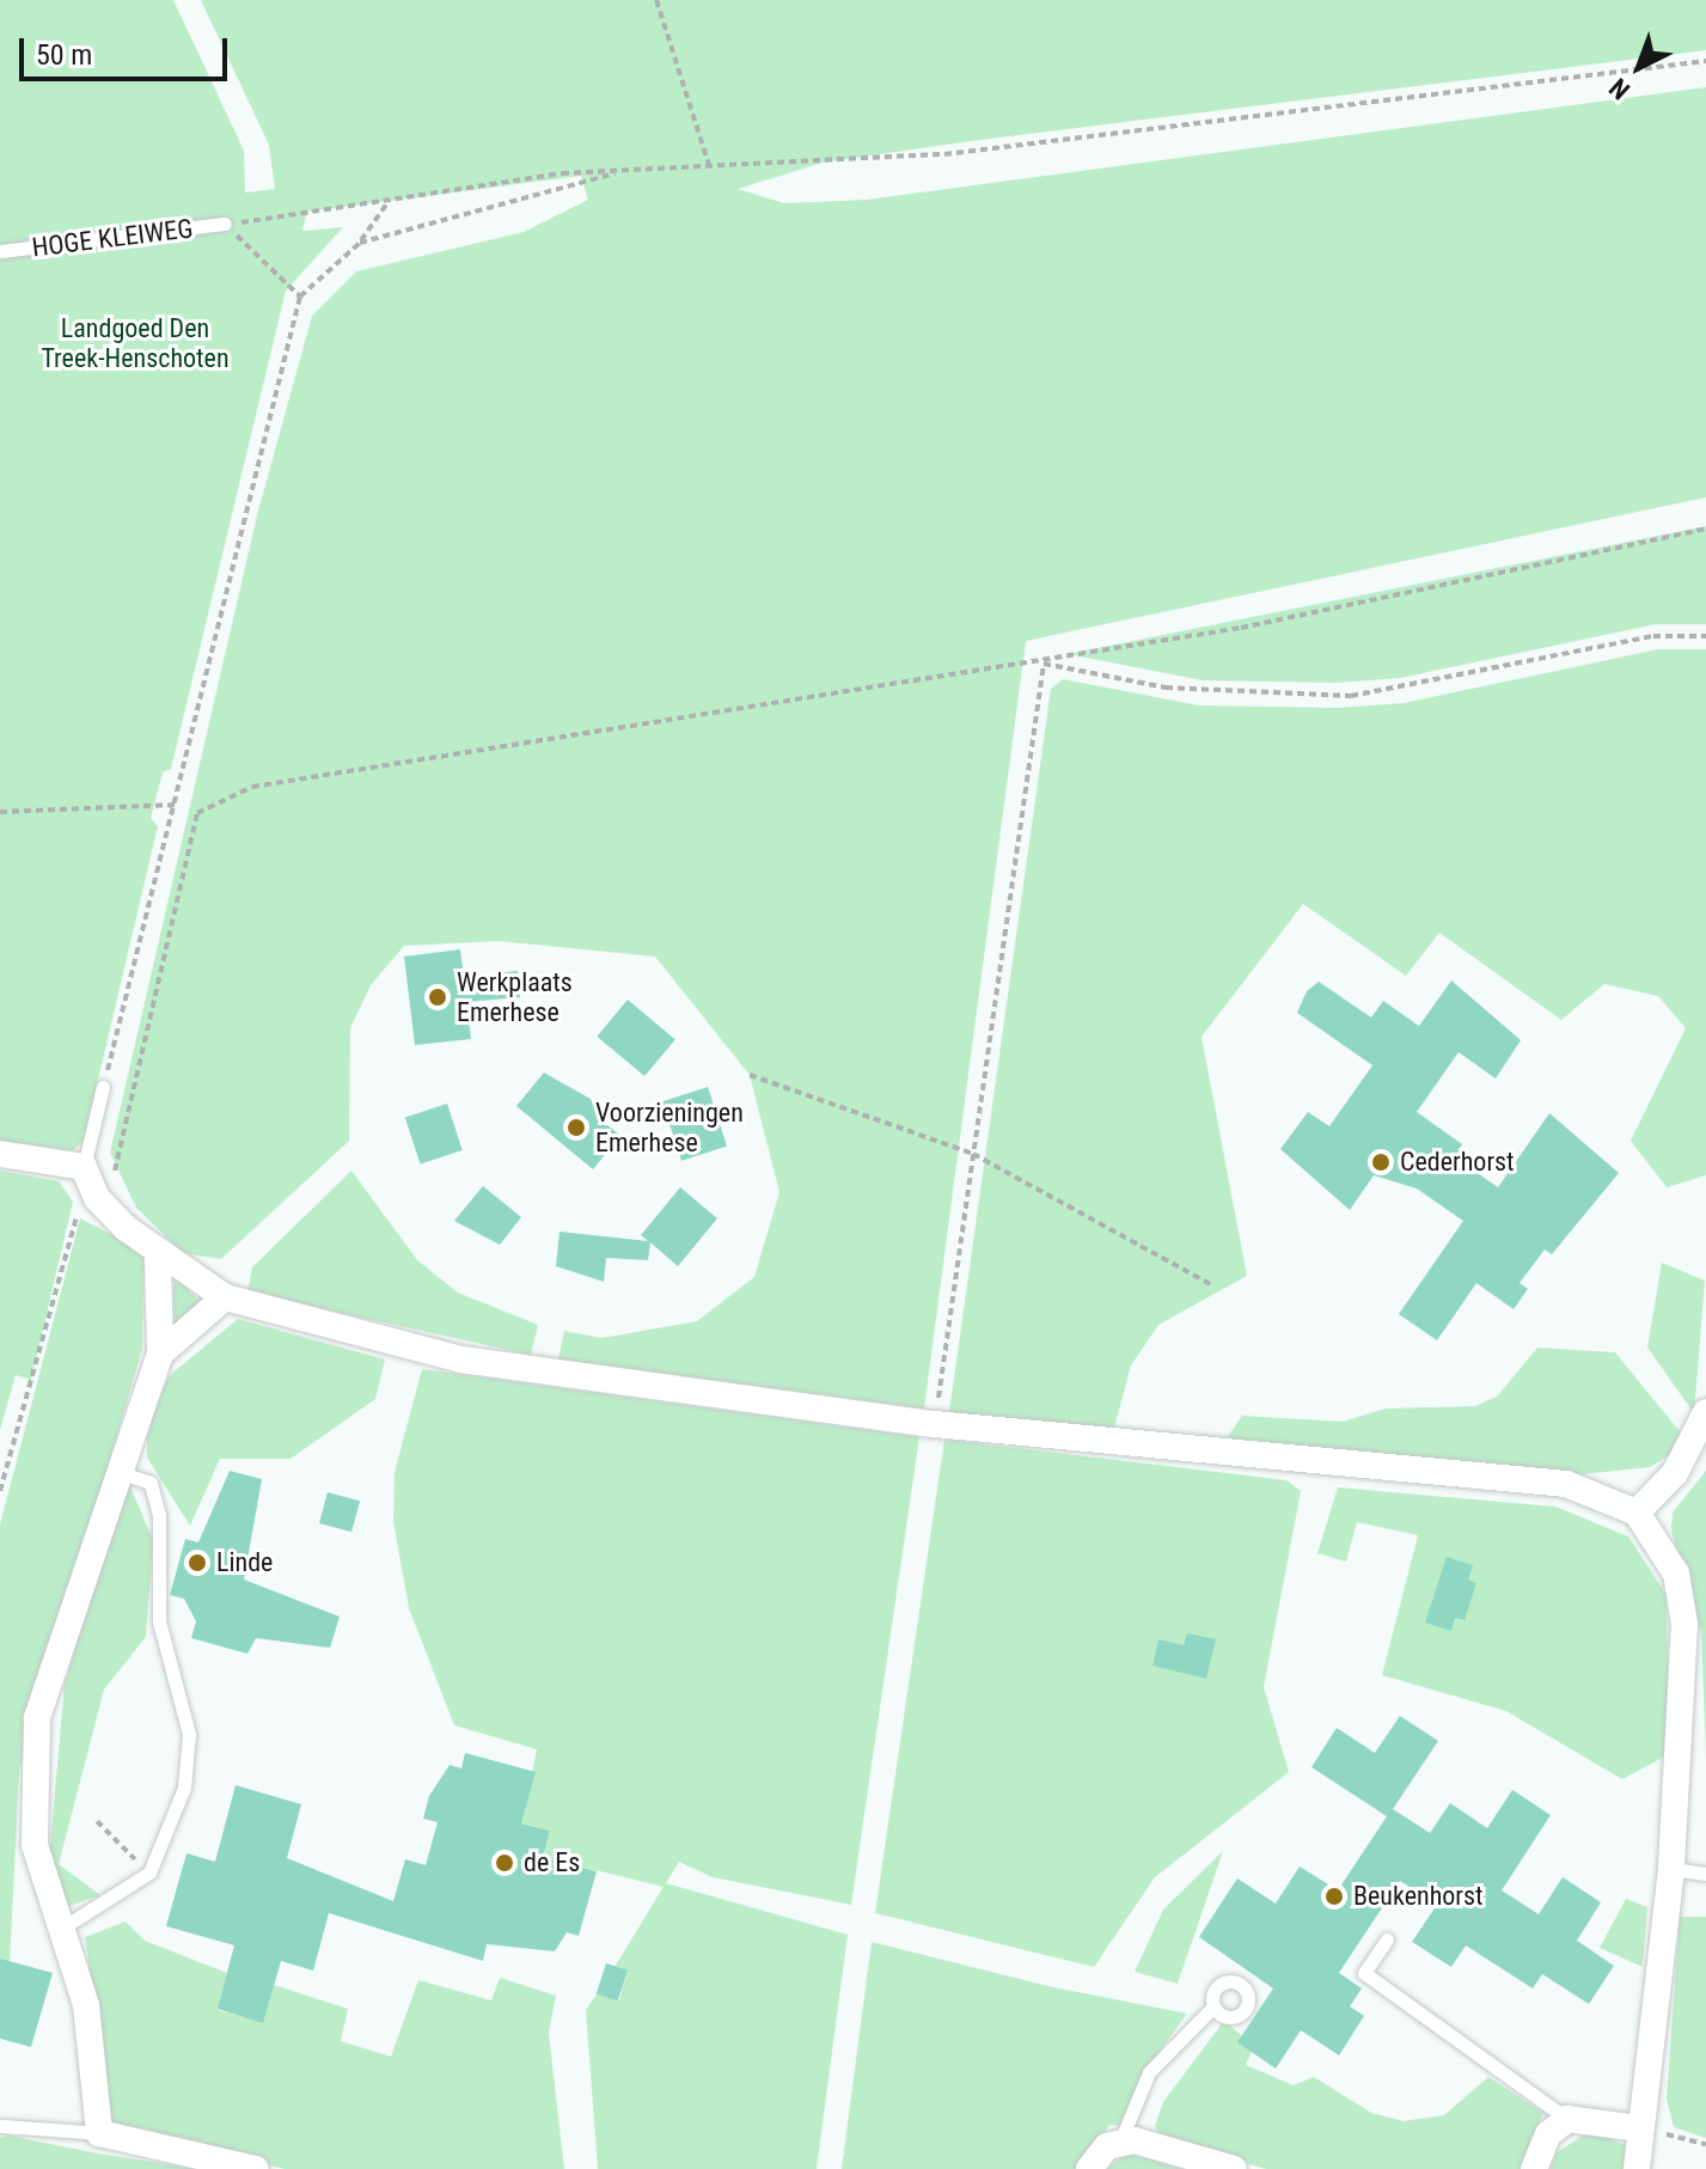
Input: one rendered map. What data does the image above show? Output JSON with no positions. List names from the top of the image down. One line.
{"streets":{"lane":["HOGE KLEIWEG"]},"parks":["Landgoed Den Treek-Henschoten"],"places":["Werkplaats Emerhese","Voorzieningen Emerhese","Cederhorst","Linde","de Es","Beukenhorst"],"scale_bar":"50 m","north":"bottom left"}
